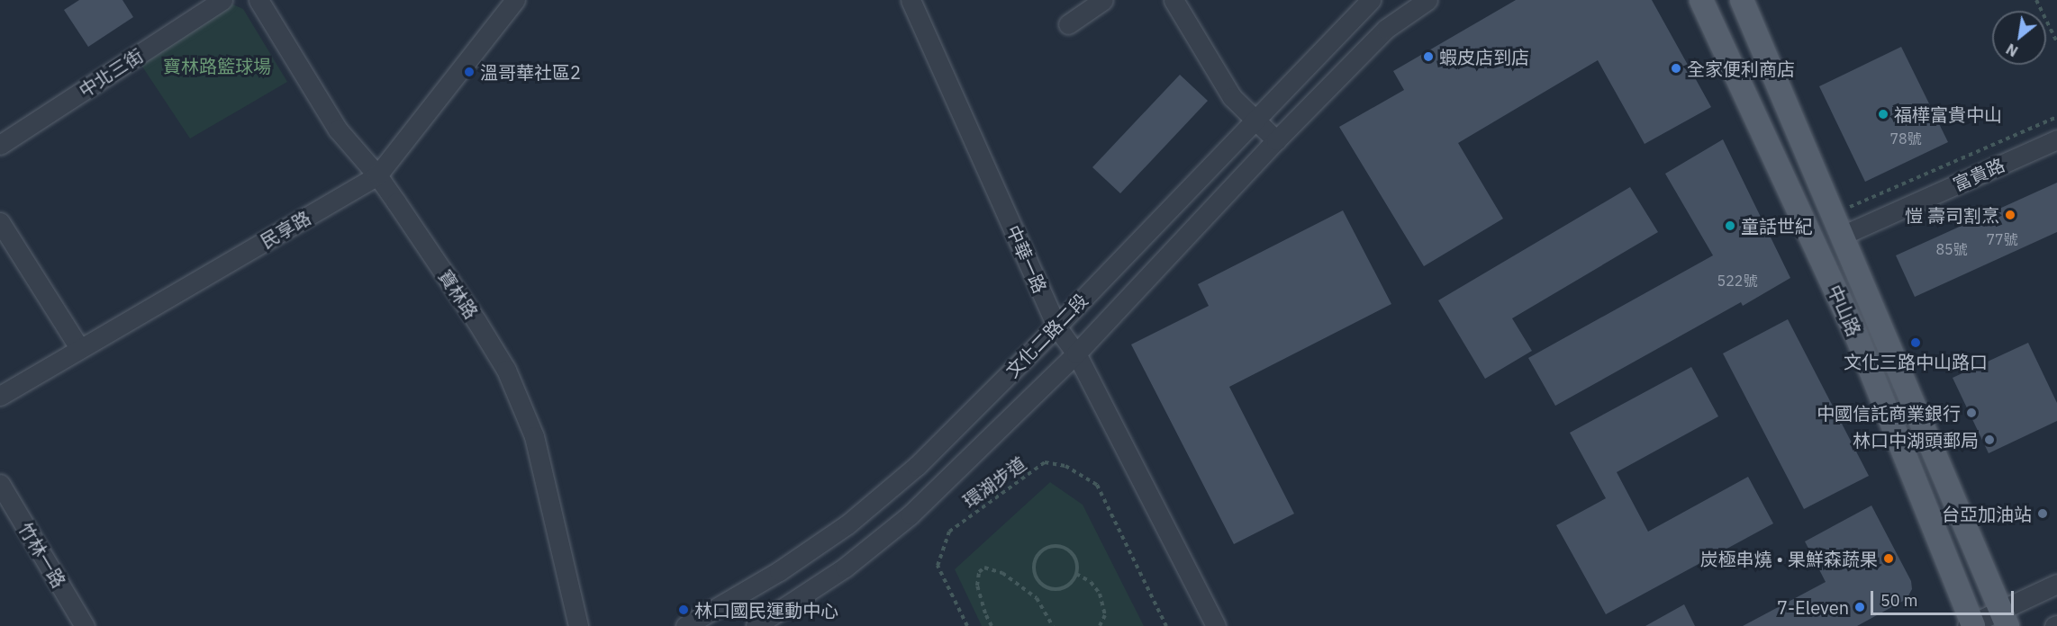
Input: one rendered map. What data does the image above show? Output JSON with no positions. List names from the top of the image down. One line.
{"streets":{"main road":["中山路"],"street":["中北三街","富貴路","民享路","中華一路","寶林路","文化二路二段","竹林一路"],"path":["環湖步道"]},"crossings":[["富貴路","中山路"],["民享路","寶林路"],["中華一路","文化二路二段"]],"parks":["寶林路籃球場"],"places":["蝦皮店到店","全家便利商店","溫哥華社區2","福樺富貴中山","愷 壽司割烹","童話世紀","文化三路中山路口","中國信託商業銀行","林口中湖頭郵局","台亞加油站","炭極串燒 • 果鮮森蔬果","7-Eleven","林口國民運動中心"],"house_numbers":["78號","77號","85號","522號"],"scale_bar":"50 m","north":"bottom left"}
